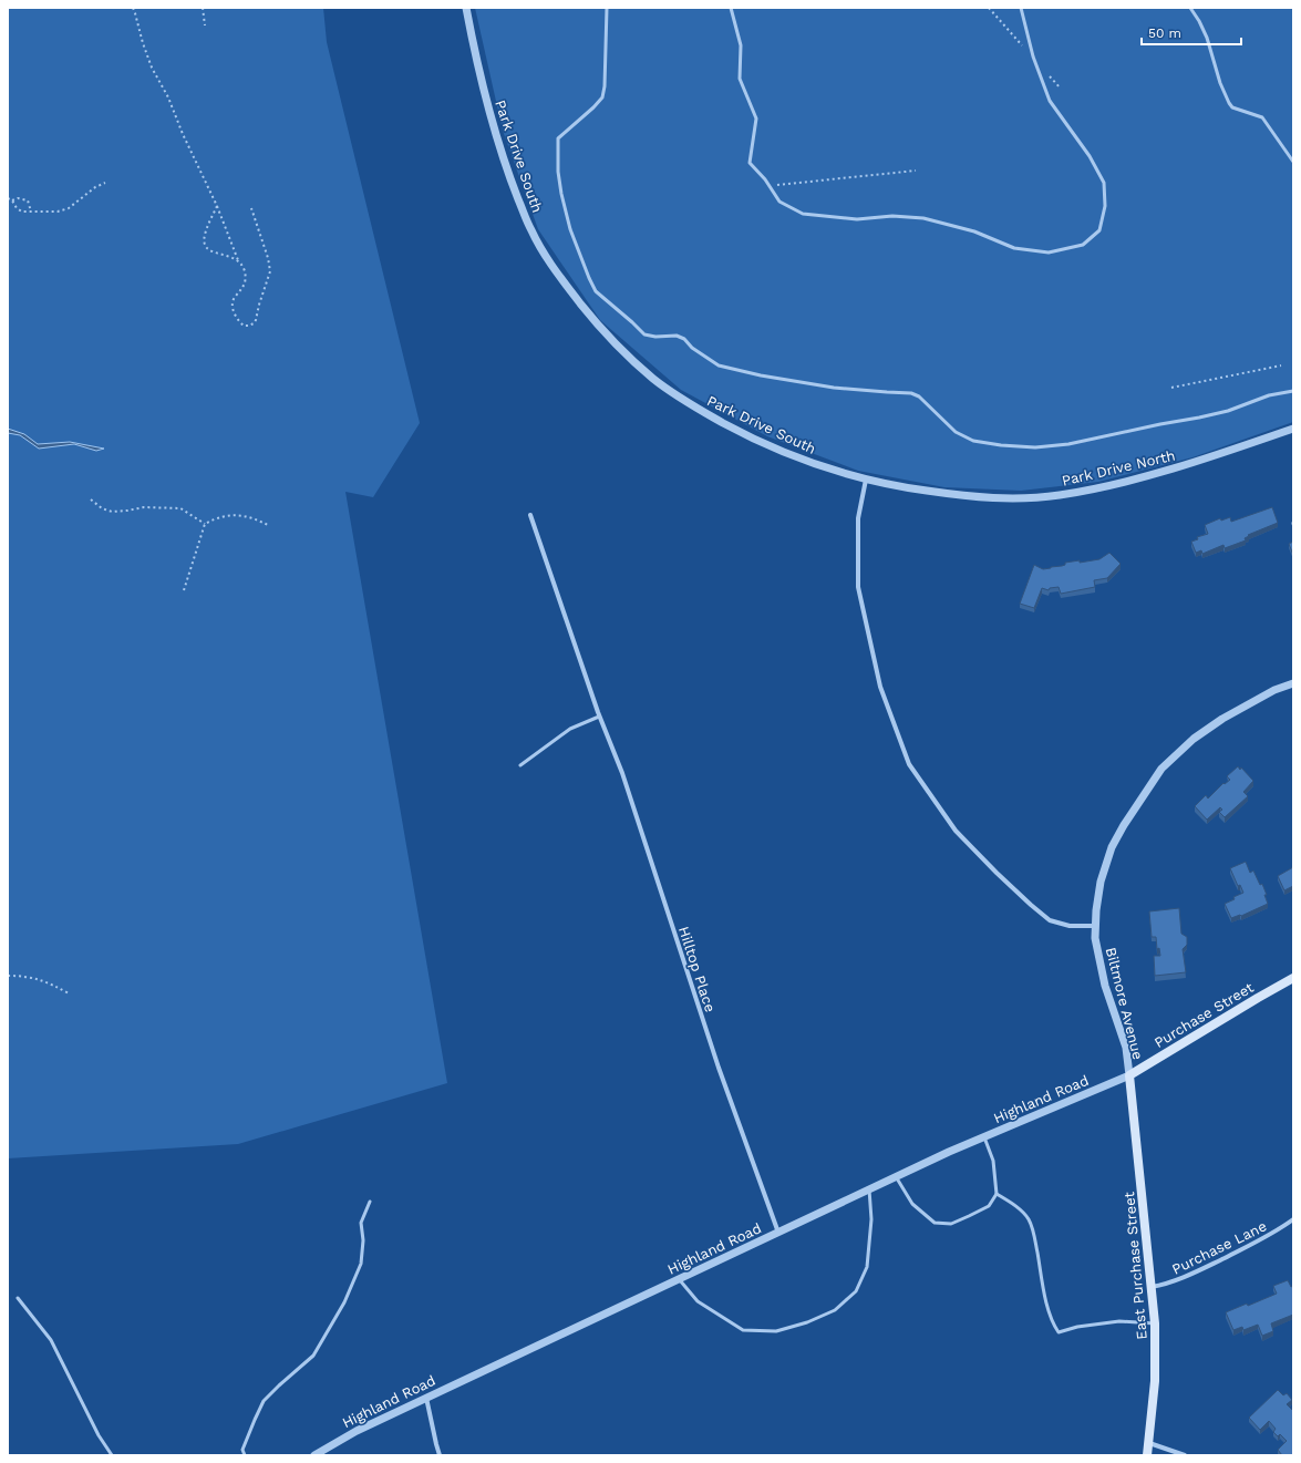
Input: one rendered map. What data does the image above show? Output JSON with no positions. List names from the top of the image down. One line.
{"streets":{"main road":["Purchase Street","East Purchase Street"],"street":["Park Drive South","Park Drive North","Hilltop Place","Biltmore Avenue","Highland Road","Purchase Lane"]},"crossings":[["Park Drive South","Park Drive North"],["Hilltop Place","Highland Road"],["Biltmore Avenue","Purchase Street"],["Biltmore Avenue","Highland Road"],["Biltmore Avenue","East Purchase Street"],["Purchase Street","Highland Road"],["Purchase Street","East Purchase Street"],["Highland Road","East Purchase Street"],["Purchase Lane","East Purchase Street"]],"scale_bar":"50 m"}
